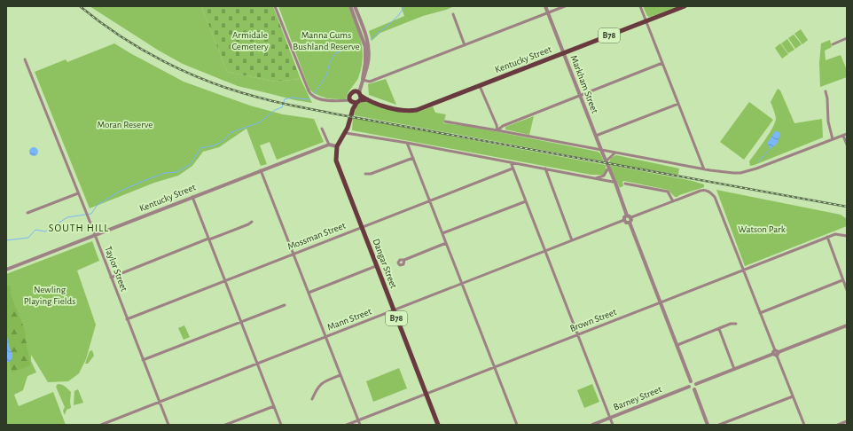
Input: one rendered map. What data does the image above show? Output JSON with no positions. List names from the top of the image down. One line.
{"streets":{"main road":["B78","Kentucky Street","Dangar Street"],"street":["Markham Street","Mossman Street","Taylor Street","Mann Street","Brown Street","Barney Street"]},"crossings":[["B78","Kentucky Street"],["Kentucky Street","Markham Street"],["Kentucky Street","Taylor Street"],["Markham Street","Mann Street"],["Mossman Street","Dangar Street"],["Mossman Street","Taylor Street"],["Dangar Street","Mann Street"],["Dangar Street","Brown Street"],["Taylor Street","Mann Street"]],"districts":["SOUTH HILL"],"parks":["Armidale Cemetery","Manna Gums Bushland Reserve","Moran Reserve","Watson Park","Newling Playing Fields"]}
